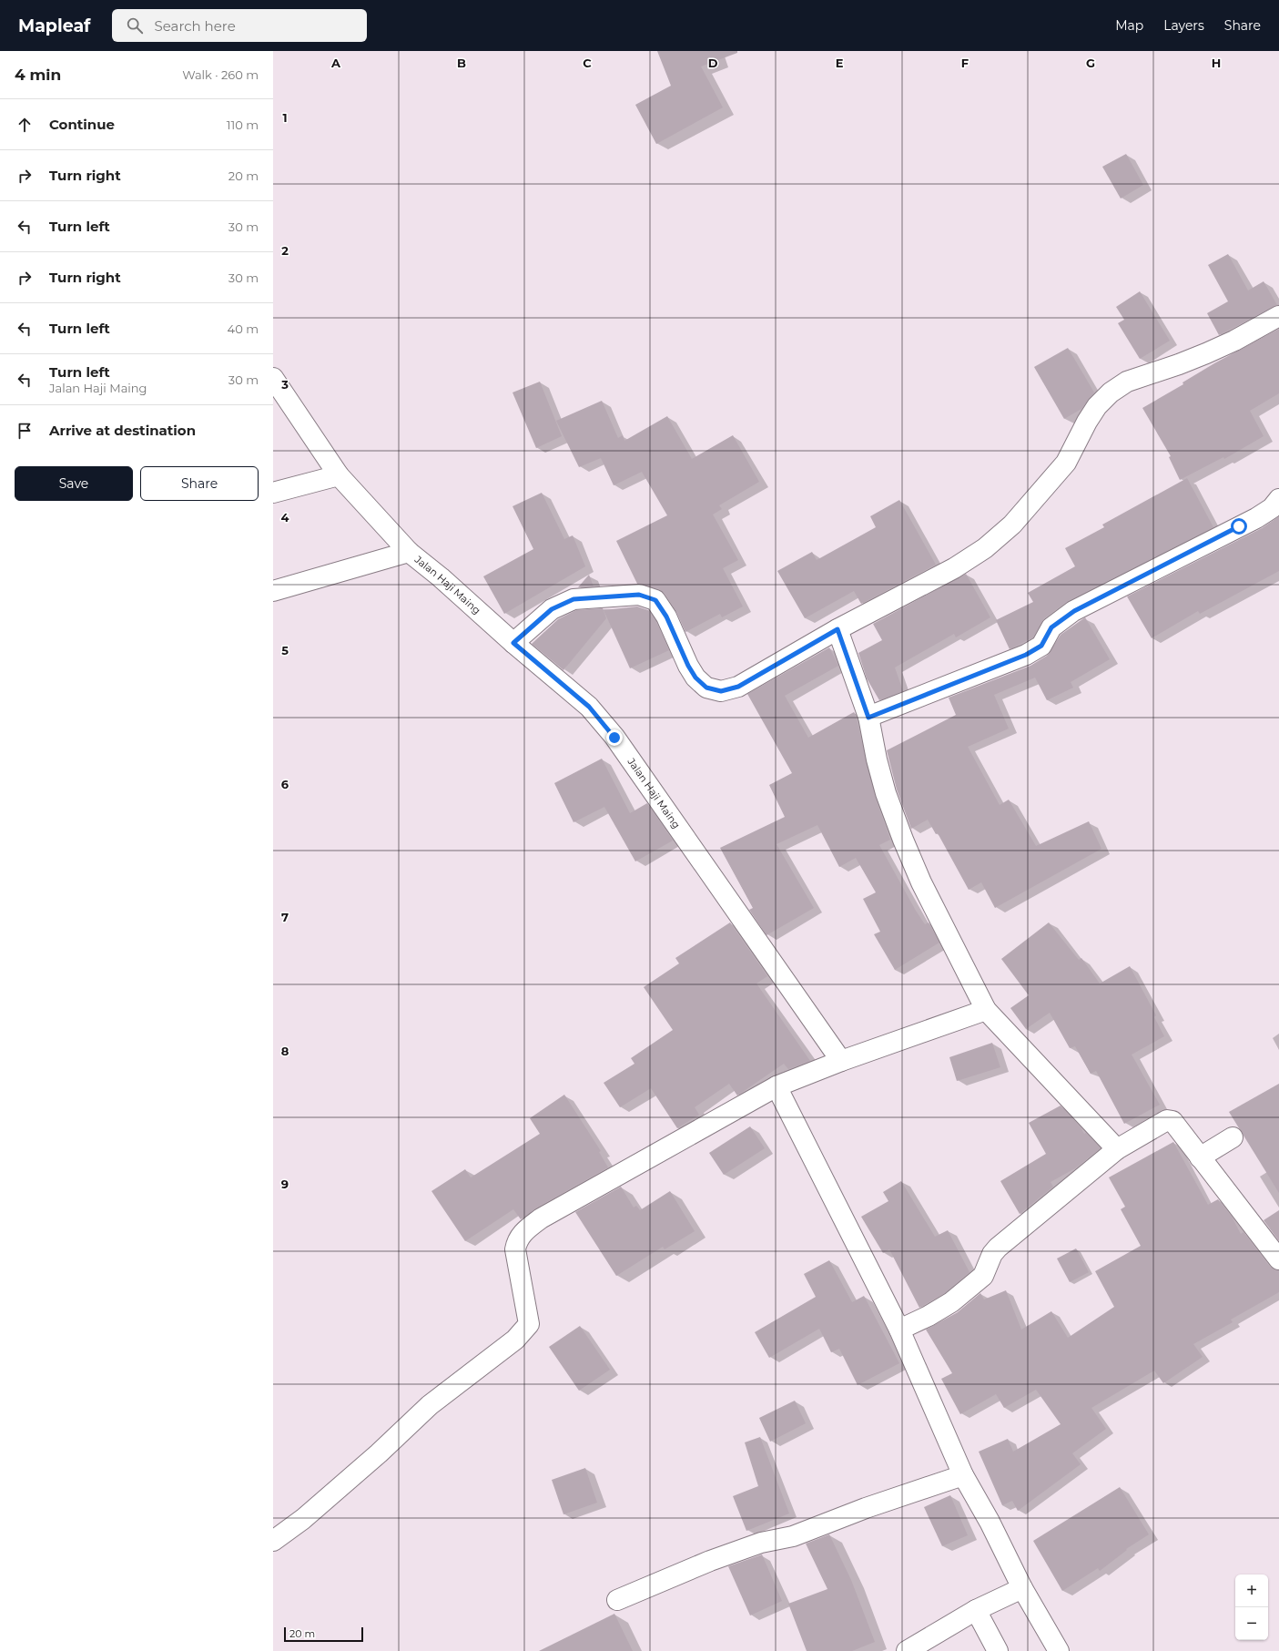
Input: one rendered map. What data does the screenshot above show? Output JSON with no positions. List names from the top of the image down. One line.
{"streets":{"street":["Jalan Haji Maing"]},"scale_bar":"20 m","page":{"header":"Mapleaf","search":"Search here","nav":["Map","Layers","Share"],"heading":["4 min","Walk · 260 m"],"list":[["Continue","110 m"],["Turn right","20 m"],["Turn left","30 m"],["Turn right","30 m"],["Turn left","40 m"],["Turn left","Jalan Haji Maing","30 m"],"Arrive at destination"],"buttons":["Save","Share"],"map_buttons":["+","−"],"scale":"20 m"},"grid":{"columns":["A","B","C","D","E","F","G","H"],"rows":["1","2","3","4","5","6","7","8","9"]}}
